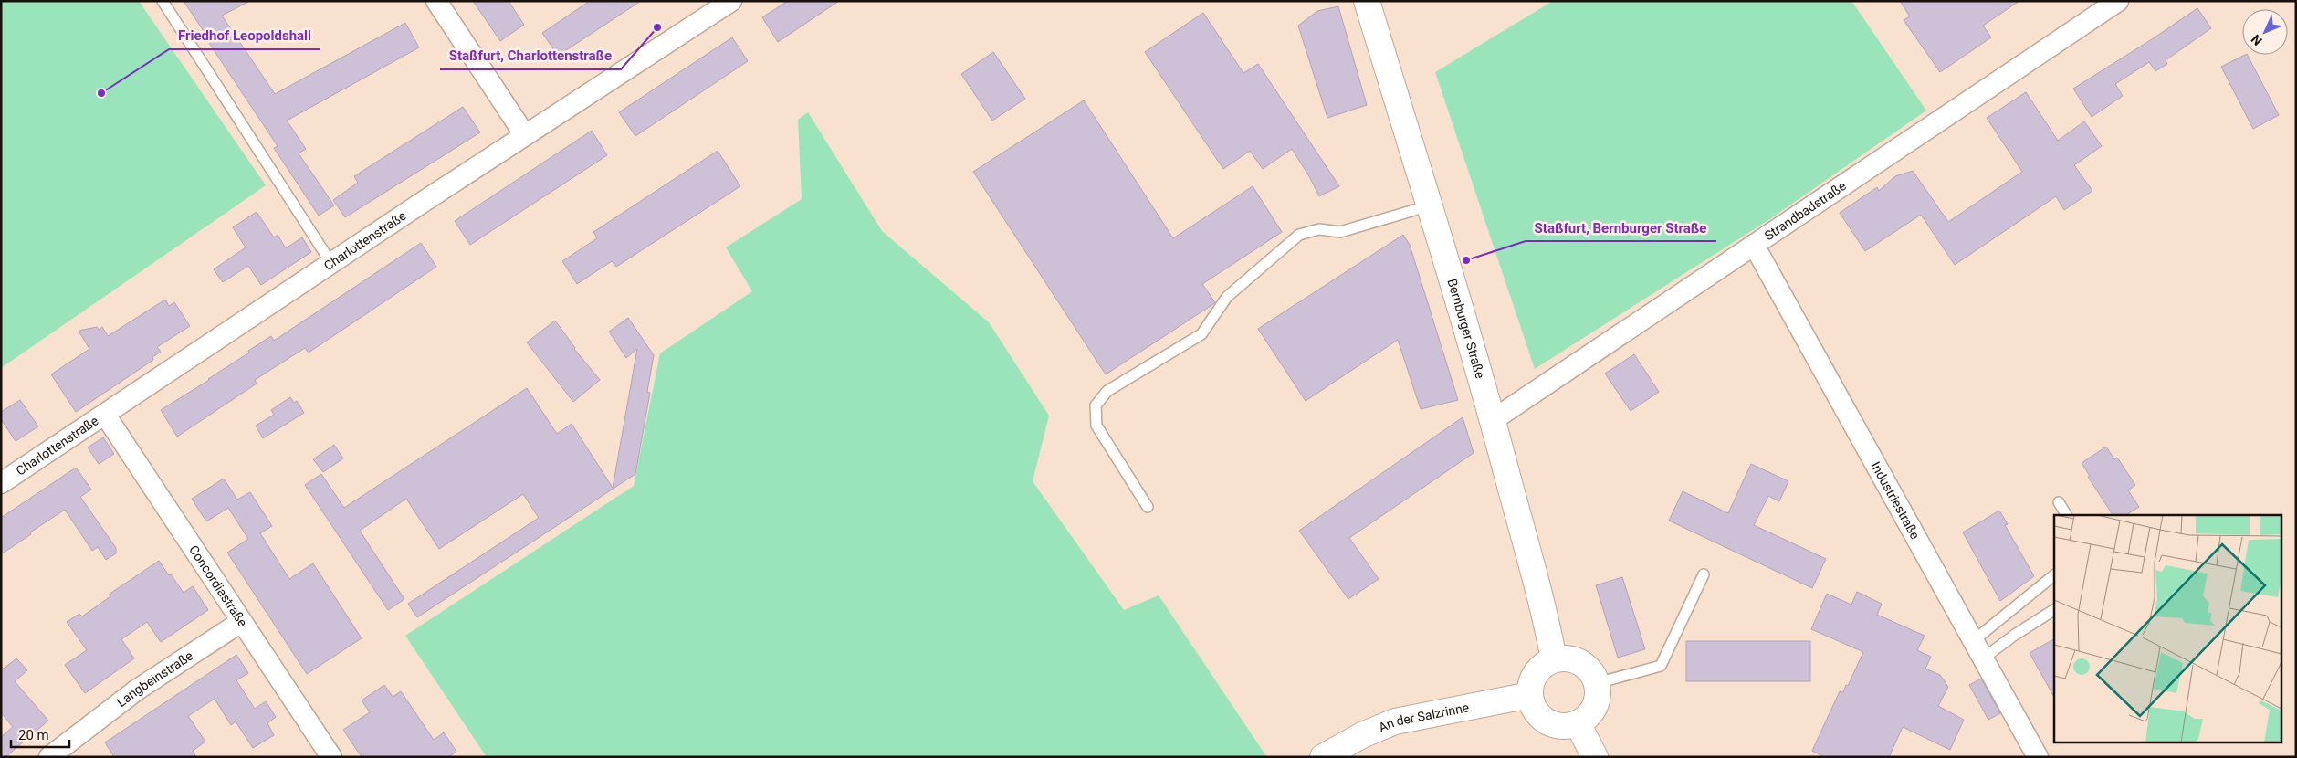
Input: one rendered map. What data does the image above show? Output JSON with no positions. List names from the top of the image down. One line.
{"streets":{"main road":["Bernburger Straße","An der Salzrinne"],"street":["Strandbadstraße","Charlottenstraße","Industriestraße","Concordiastraße","Langbeinstraße"]},"crossings":[["Strandbadstraße","Bernburger Straße"],["Strandbadstraße","Industriestraße"],["Charlottenstraße","Concordiastraße"],["Bernburger Straße","An der Salzrinne"],["Concordiastraße","Langbeinstraße"]],"places":["Staßfurt, Charlottenstraße","Friedhof Leopoldshall","Staßfurt, Bernburger Straße"],"scale_bar":"20 m","north":"bottom left"}
